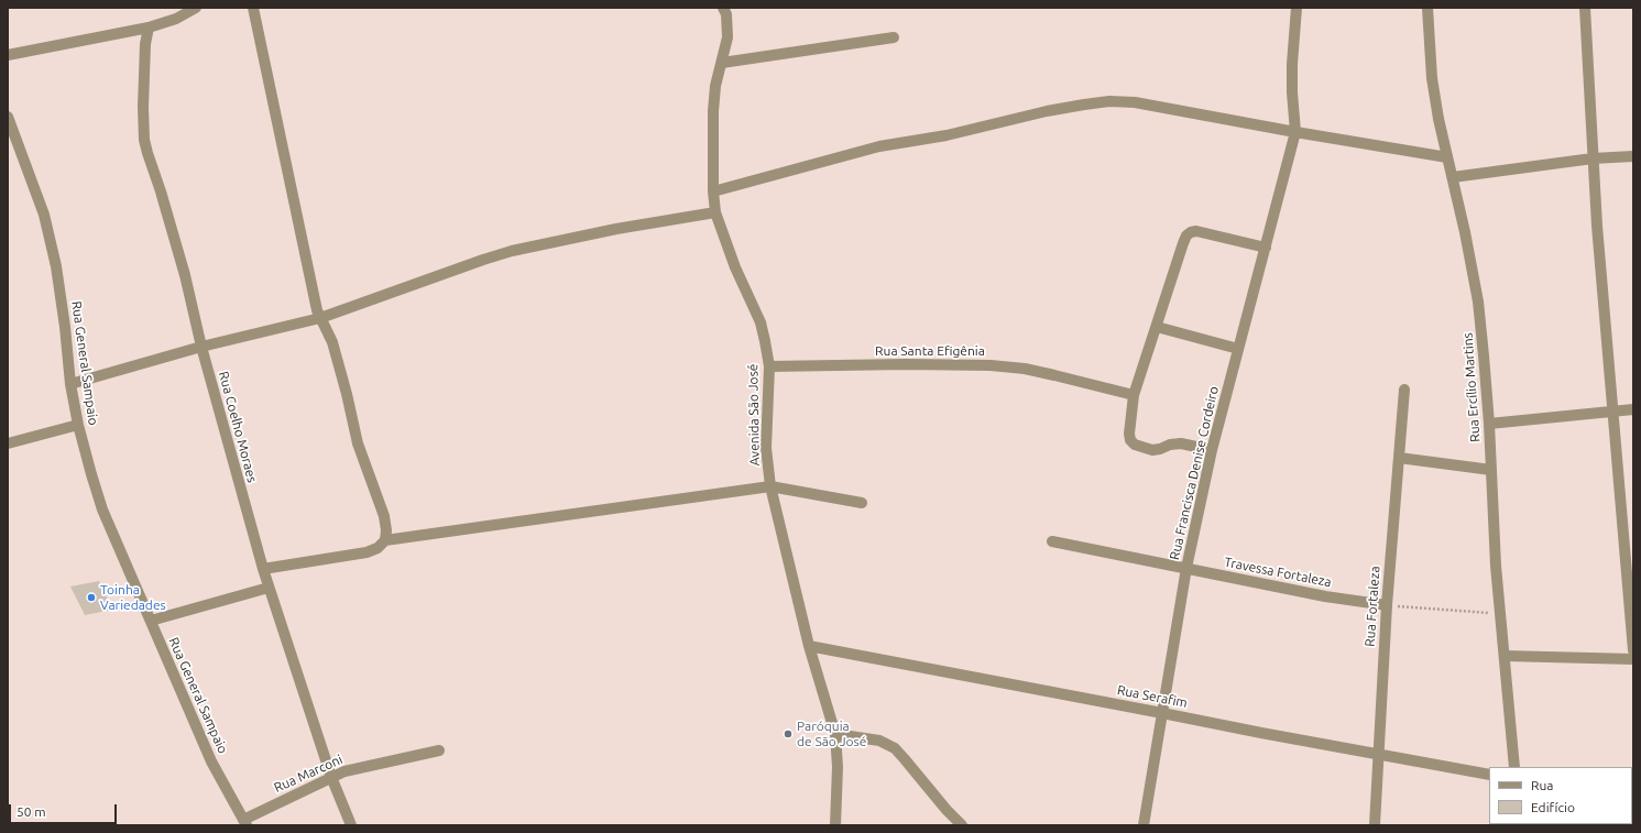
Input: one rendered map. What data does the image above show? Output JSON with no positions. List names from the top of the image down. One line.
{"streets":{"street":["Rua Santa Efigênia","Rua General Sampaio","Rua Ercílio Martins","Avenida São José","Rua Coelho Moraes","Rua Francisca Denise Cordeiro","Travessa Fortaleza","Rua Fortaleza","Rua Serafim","Rua Marconi"]},"crossings":[["Rua Santa Efigênia","Avenida São José"],["Rua General Sampaio","Rua Marconi"],["Avenida São José","Rua Serafim"],["Rua Coelho Moraes","Rua Marconi"],["Rua Francisca Denise Cordeiro","Travessa Fortaleza"],["Rua Francisca Denise Cordeiro","Rua Serafim"],["Travessa Fortaleza","Rua Fortaleza"],["Rua Fortaleza","Rua Serafim"]],"places":["Toinha Variedades","Paróquia de São José"],"legend":["Rua","Edifício"],"scale_bar":"50 m"}
